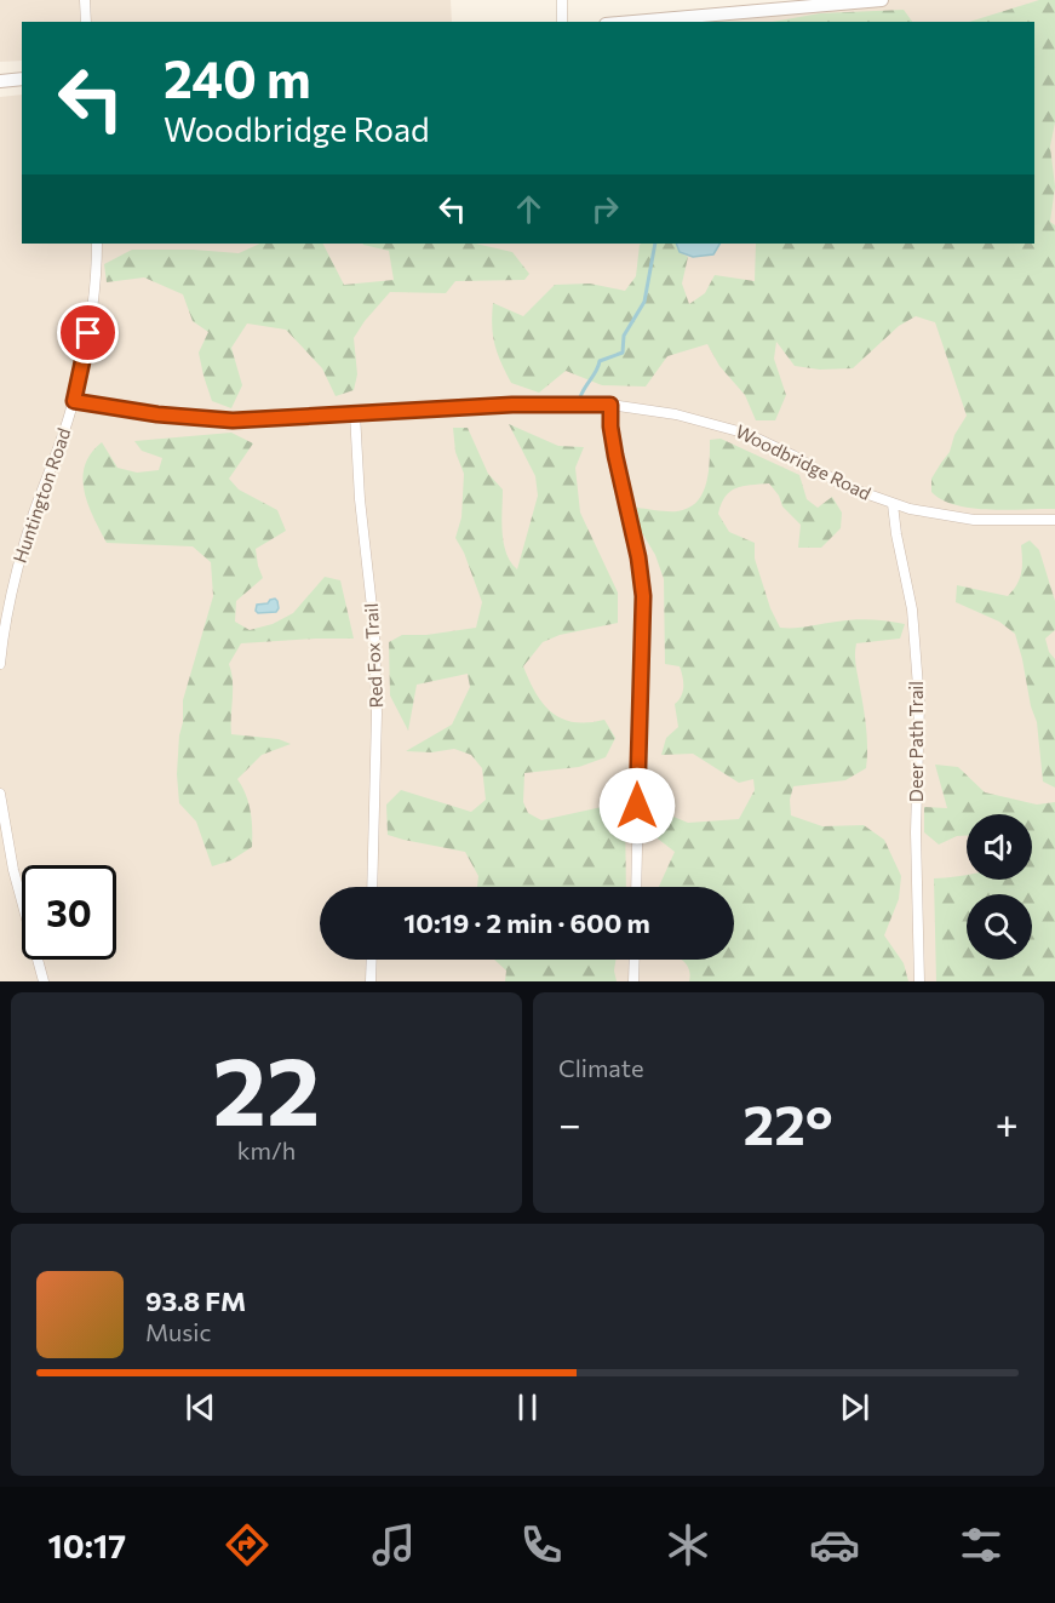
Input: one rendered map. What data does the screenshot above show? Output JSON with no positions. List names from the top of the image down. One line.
{"streets":{"street":["Woodbridge Road","Huntington Road","Red Fox Trail","Deer Path Trail"]},"crossings":[["Woodbridge Road","Huntington Road"],["Woodbridge Road","Red Fox Trail"],["Woodbridge Road","Deer Path Trail"]],"page":{"turn":["240 m","Woodbridge Road"],"limit":"30","trip":"10:19 · 2 min · 600 m","tile":[["22","km/h"],"Climate"],"heat":["−","22°","+"],"song":["93.8 FM","Music"],"tabs":"10:17"}}
